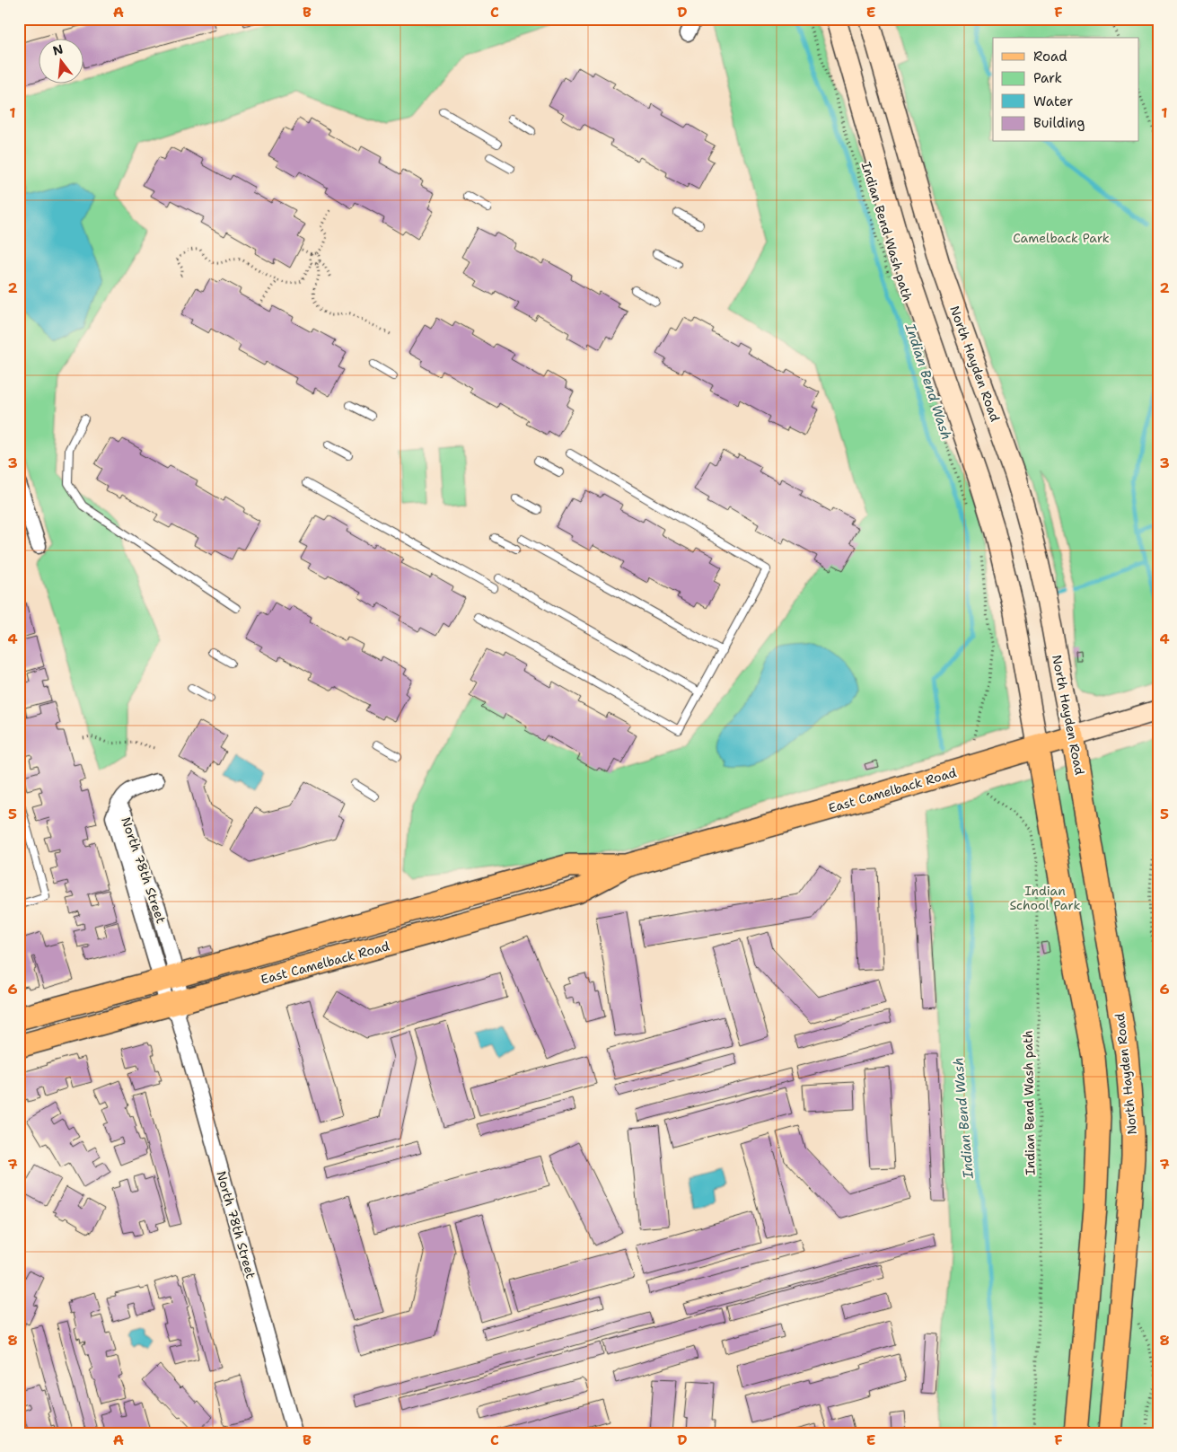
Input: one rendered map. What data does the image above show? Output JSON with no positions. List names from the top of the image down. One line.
{"streets":{"main road":["North Hayden Road","East Camelback Road"],"street":["North 78th Street"],"path":["Indian Bend Wash path"]},"crossings":[["North Hayden Road","East Camelback Road"],["East Camelback Road","North 78th Street"]],"water":["Indian Bend Wash"],"parks":["Camelback Park","Indian School Park"],"legend":["Road","Park","Water","Building"],"north":"top","grid":{"columns":["A","B","C","D","E","F"],"rows":["1","2","3","4","5","6","7","8"]}}
